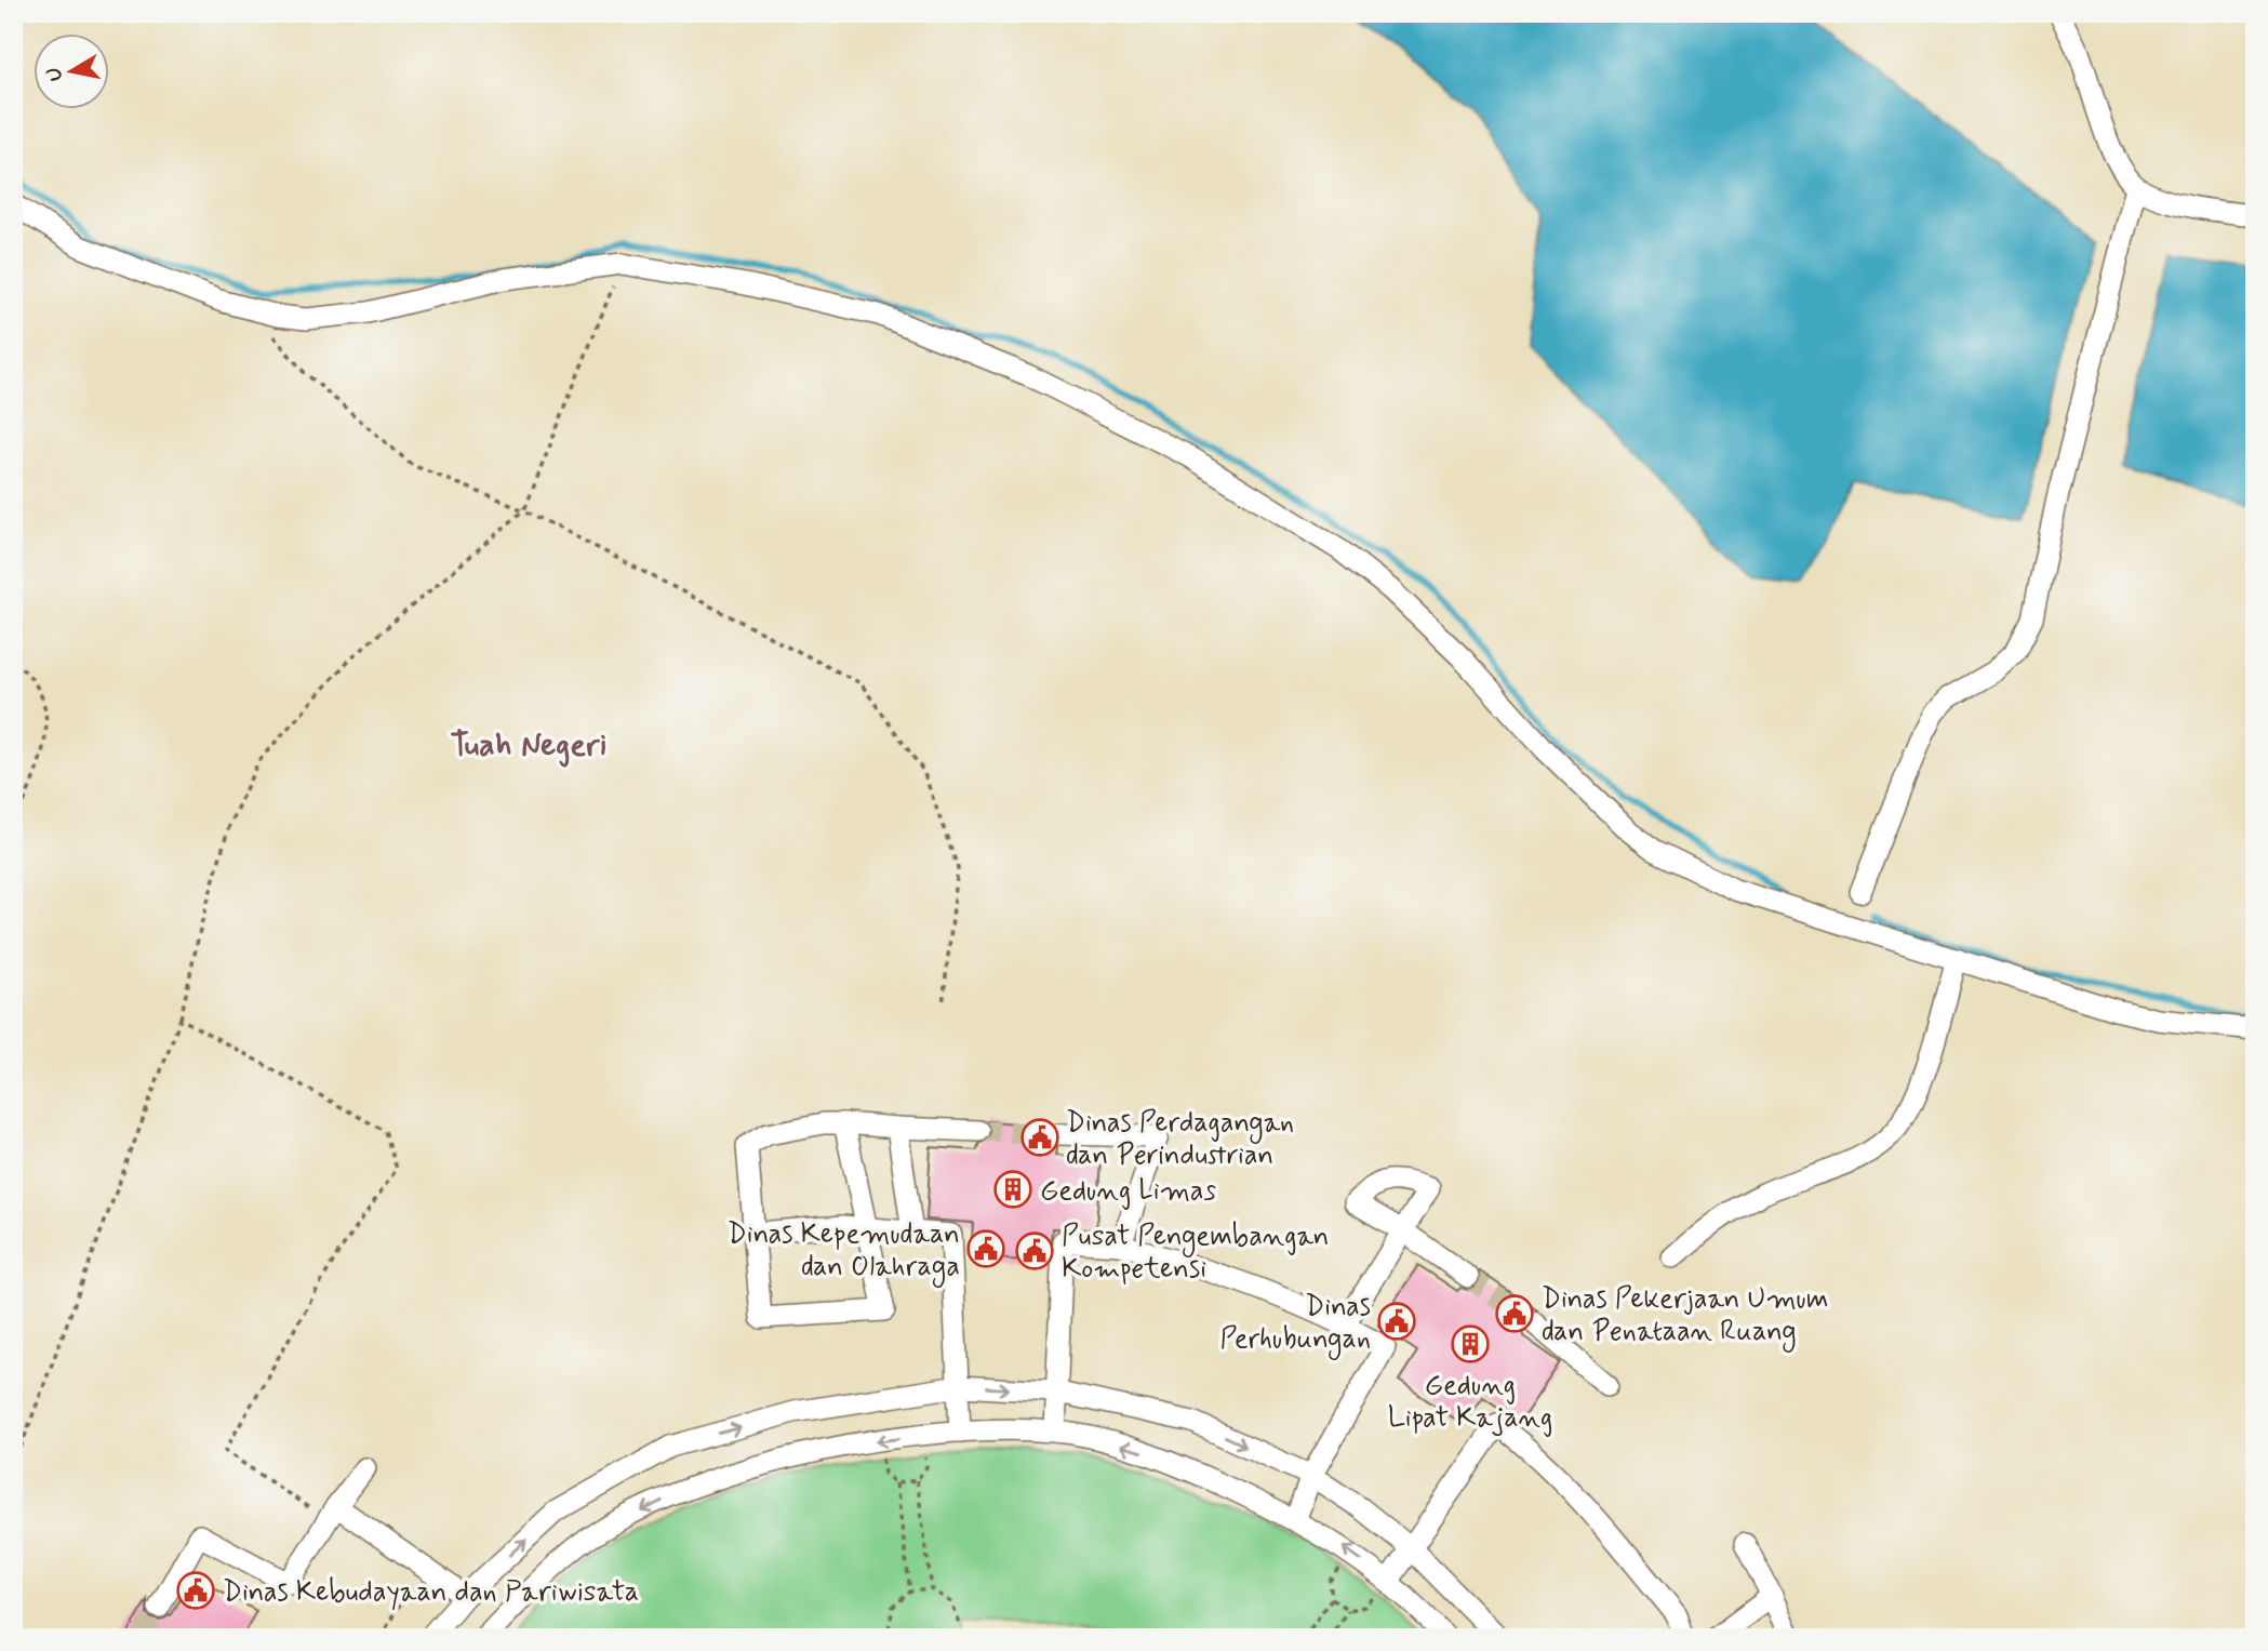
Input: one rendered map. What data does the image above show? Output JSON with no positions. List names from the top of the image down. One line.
{"districts":["Tuah Negeri"],"places":{"public building":["Dinas Perdagangan dan Perindustrian","Dinas Kepemudaan dan Olahraga","Pusat Pengembangan Kompetensi","Dinas Pekerjaan Umum dan Penataan Ruang","Dinas Perhubungan","Dinas Kebudayaan dan Pariwisata"],"building":["Gedung Limas","Gedung Lipat Kajang"]},"north":"left"}
